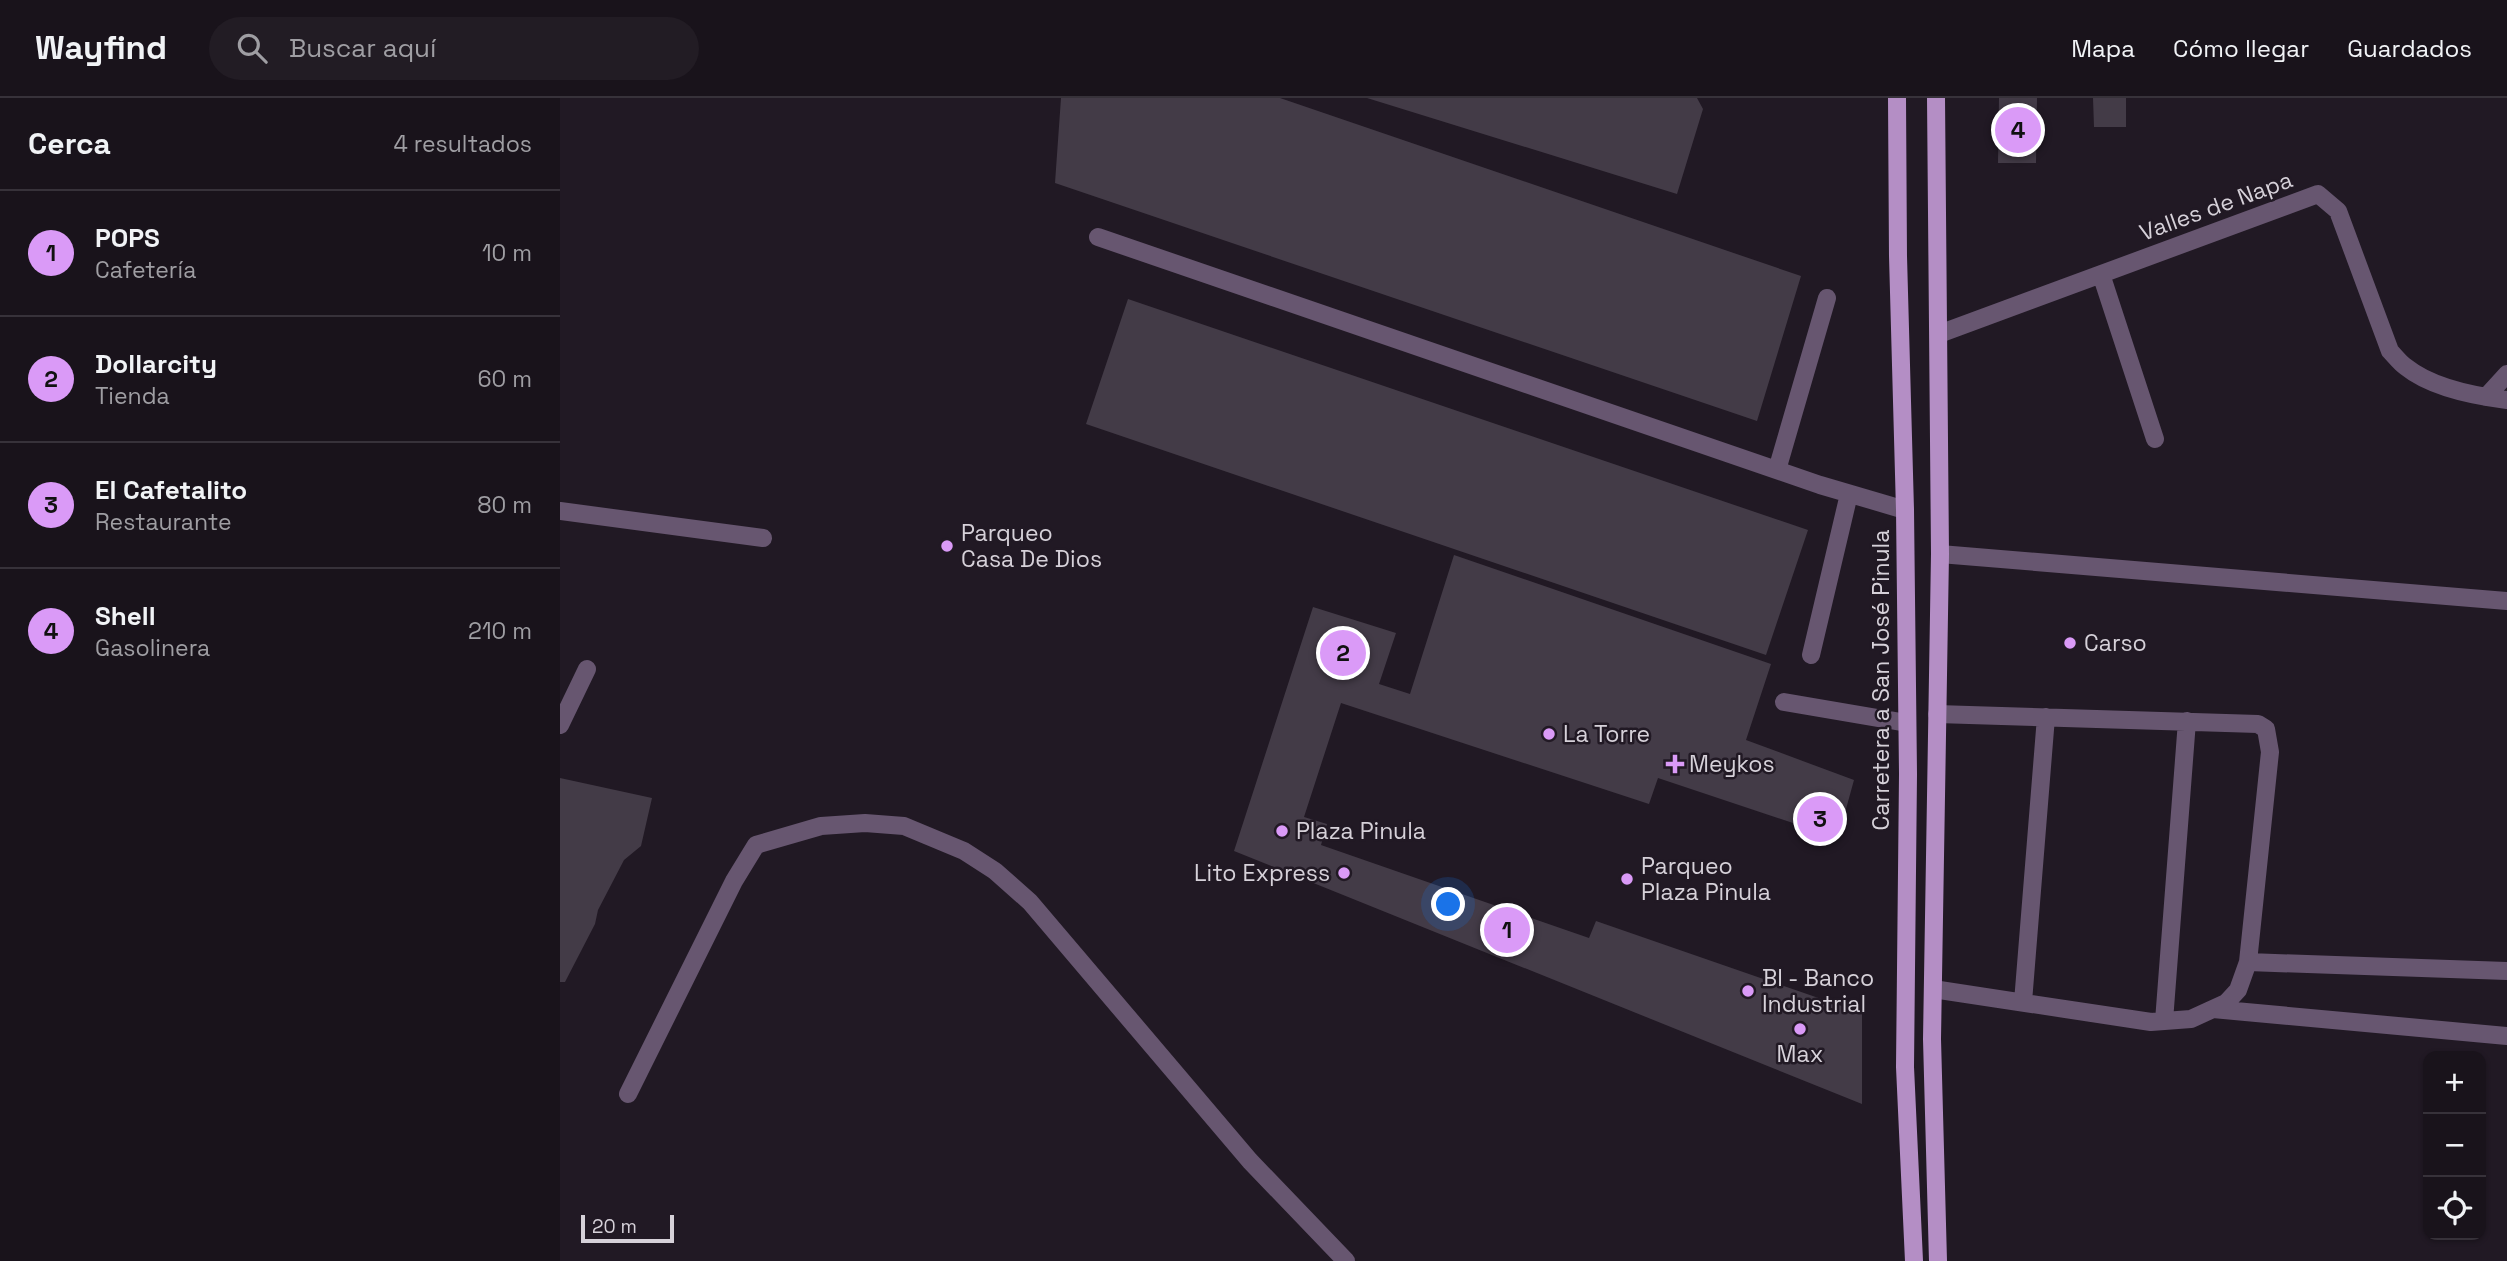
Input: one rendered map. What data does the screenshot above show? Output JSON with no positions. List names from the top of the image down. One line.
{"streets":{"main road":["Carretera a San José Pinula"],"street":["Valles de Napa"]},"places":{"other":["Parqueo Casa De Dios","Carso","La Torre","Plaza Pinula","Lito Express","Parqueo Plaza Pinula","BI - Banco Industrial","Max"],"health":["Meykos"]},"scale_bar":"20 m","page":{"header":"Wayfind","search":"Buscar aquí","nav":["Mapa","Cómo llegar","Guardados"],"heading":["Cerca","4 resultados"],"pins":["4","2","3","1"],"list":[{"mark":"1","name":"POPS","note":"Cafetería","value":"10 m"},{"mark":"2","name":"Dollarcity","note":"Tienda","value":"60 m"},{"mark":"3","name":"El Cafetalito","note":"Restaurante","value":"80 m"},{"mark":"4","name":"Shell","note":"Gasolinera","value":"210 m"}],"map_buttons":["+","−"],"scale":"20 m"}}
